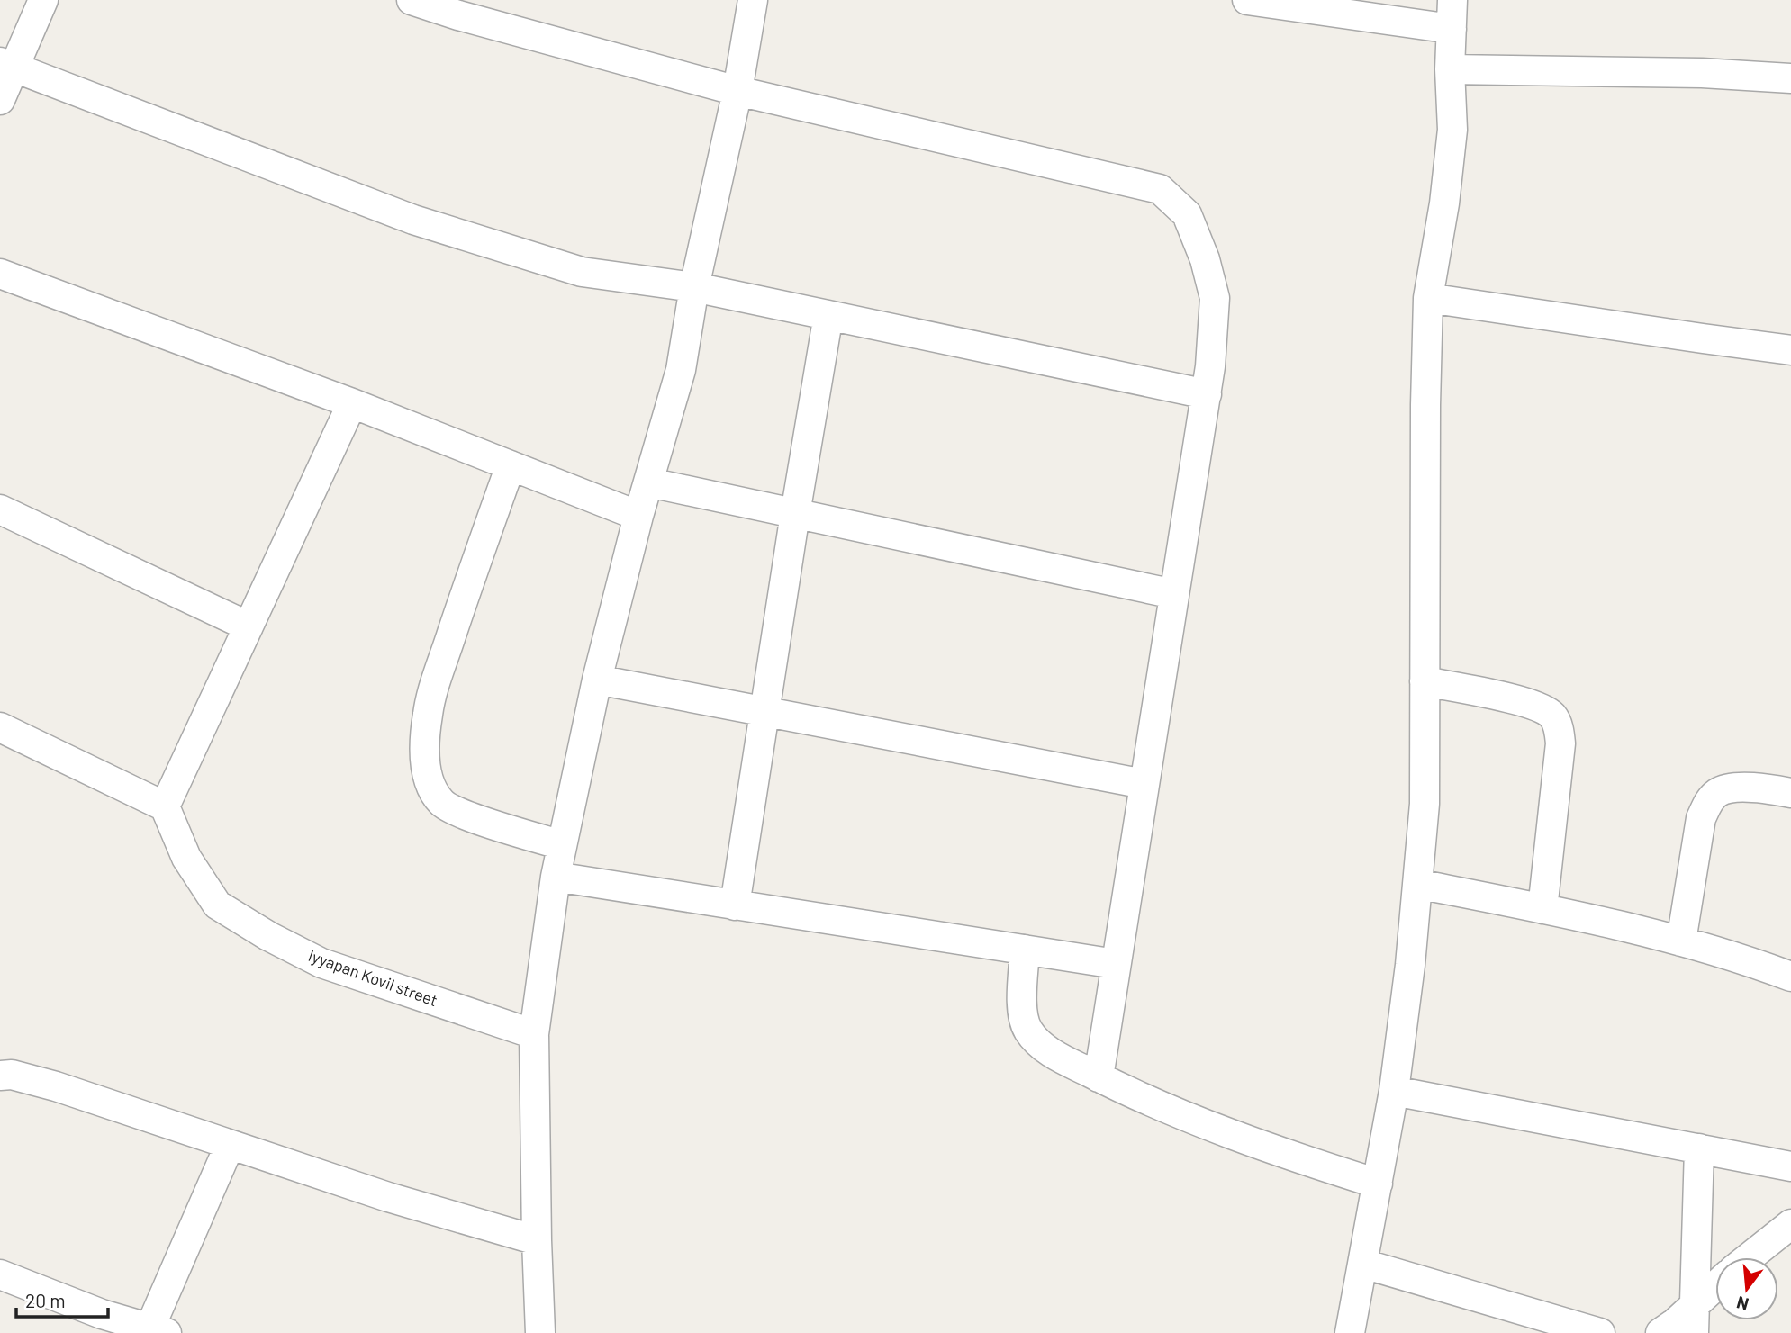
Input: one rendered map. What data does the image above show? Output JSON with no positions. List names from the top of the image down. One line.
{"streets":{"street":["Iyyapan Kovil street"]},"scale_bar":"20 m","north":"bottom"}
